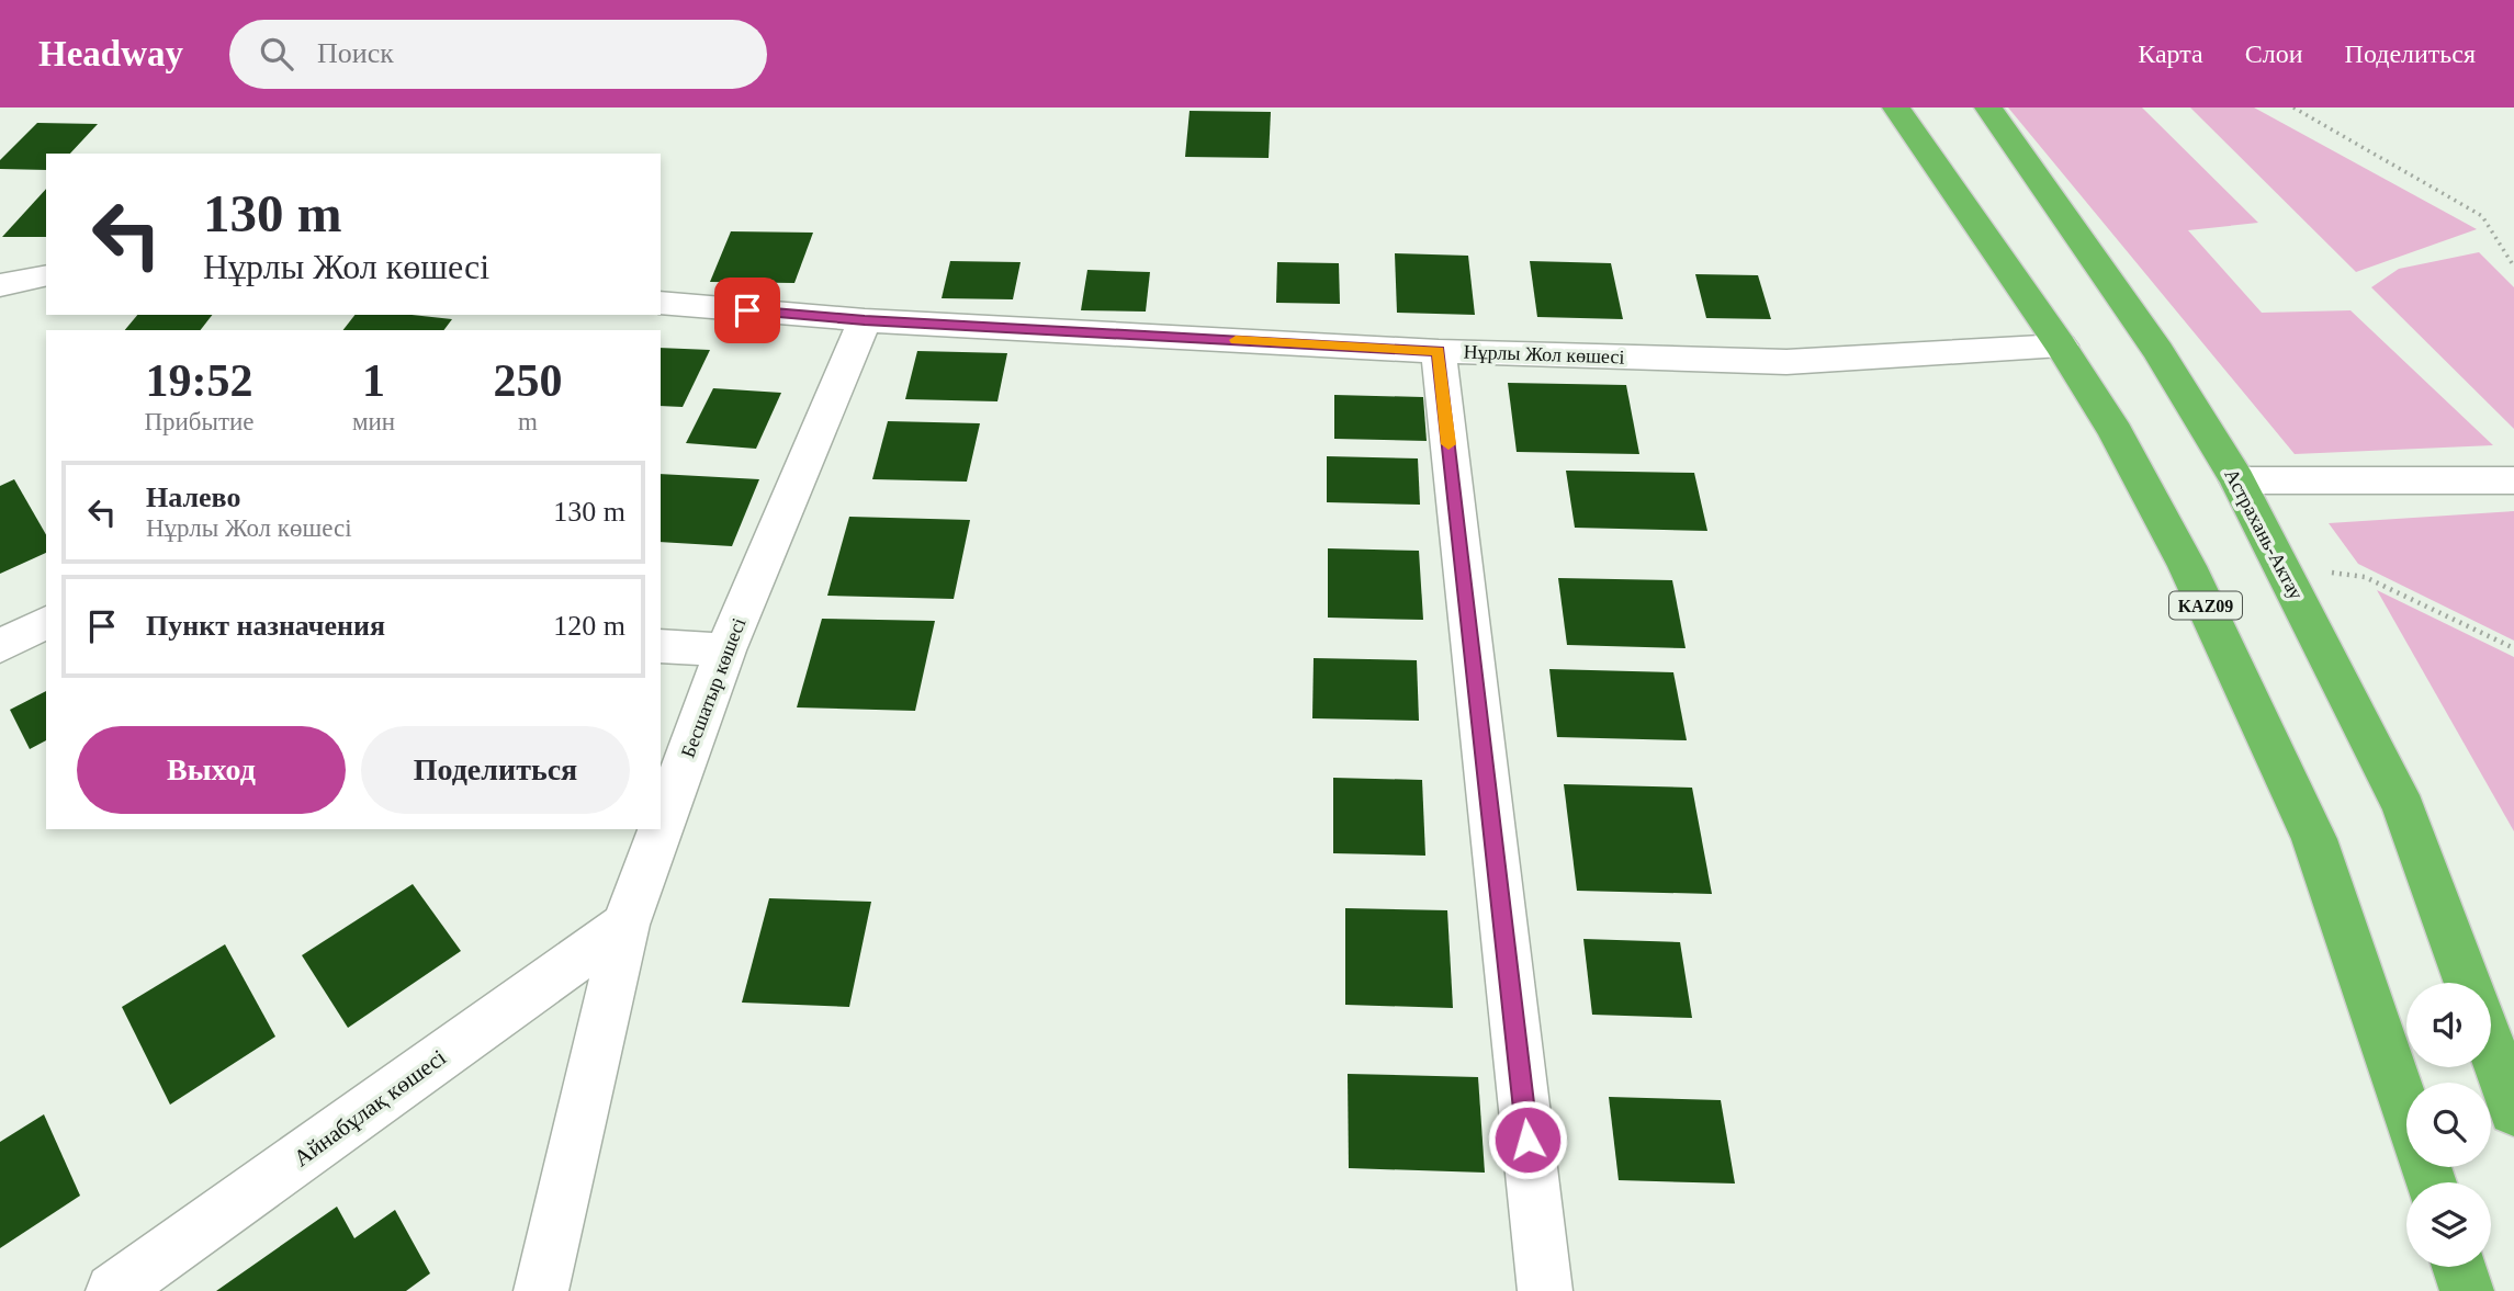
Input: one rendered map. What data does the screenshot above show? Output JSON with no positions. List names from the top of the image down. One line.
{"streets":{"highway":["Астрахань-Актау","KAZ09"],"street":["Нұрлы Жол көшесі","Бесшатыр көшесі","Айнабұлақ көшесі"]},"crossings":[["Нұрлы Жол көшесі","KAZ09"],["Нұрлы Жол көшесі","Бесшатыр көшесі"],["Бесшатыр көшесі","Айнабұлақ көшесі"]],"page":{"header":"Headway","search":"Поиск","nav":["Карта","Слои","Поделиться"],"turn":["130 m","Нұрлы Жол көшесі"],"eta":["19:52","Прибытие","1","мин","250","m"],"list":[{"name":"Налево","note":"Нұрлы Жол көшесі","value":"130 m"},{"name":"Пункт назначения","value":"120 m"}],"buttons":["Выход","Поделиться"]}}
